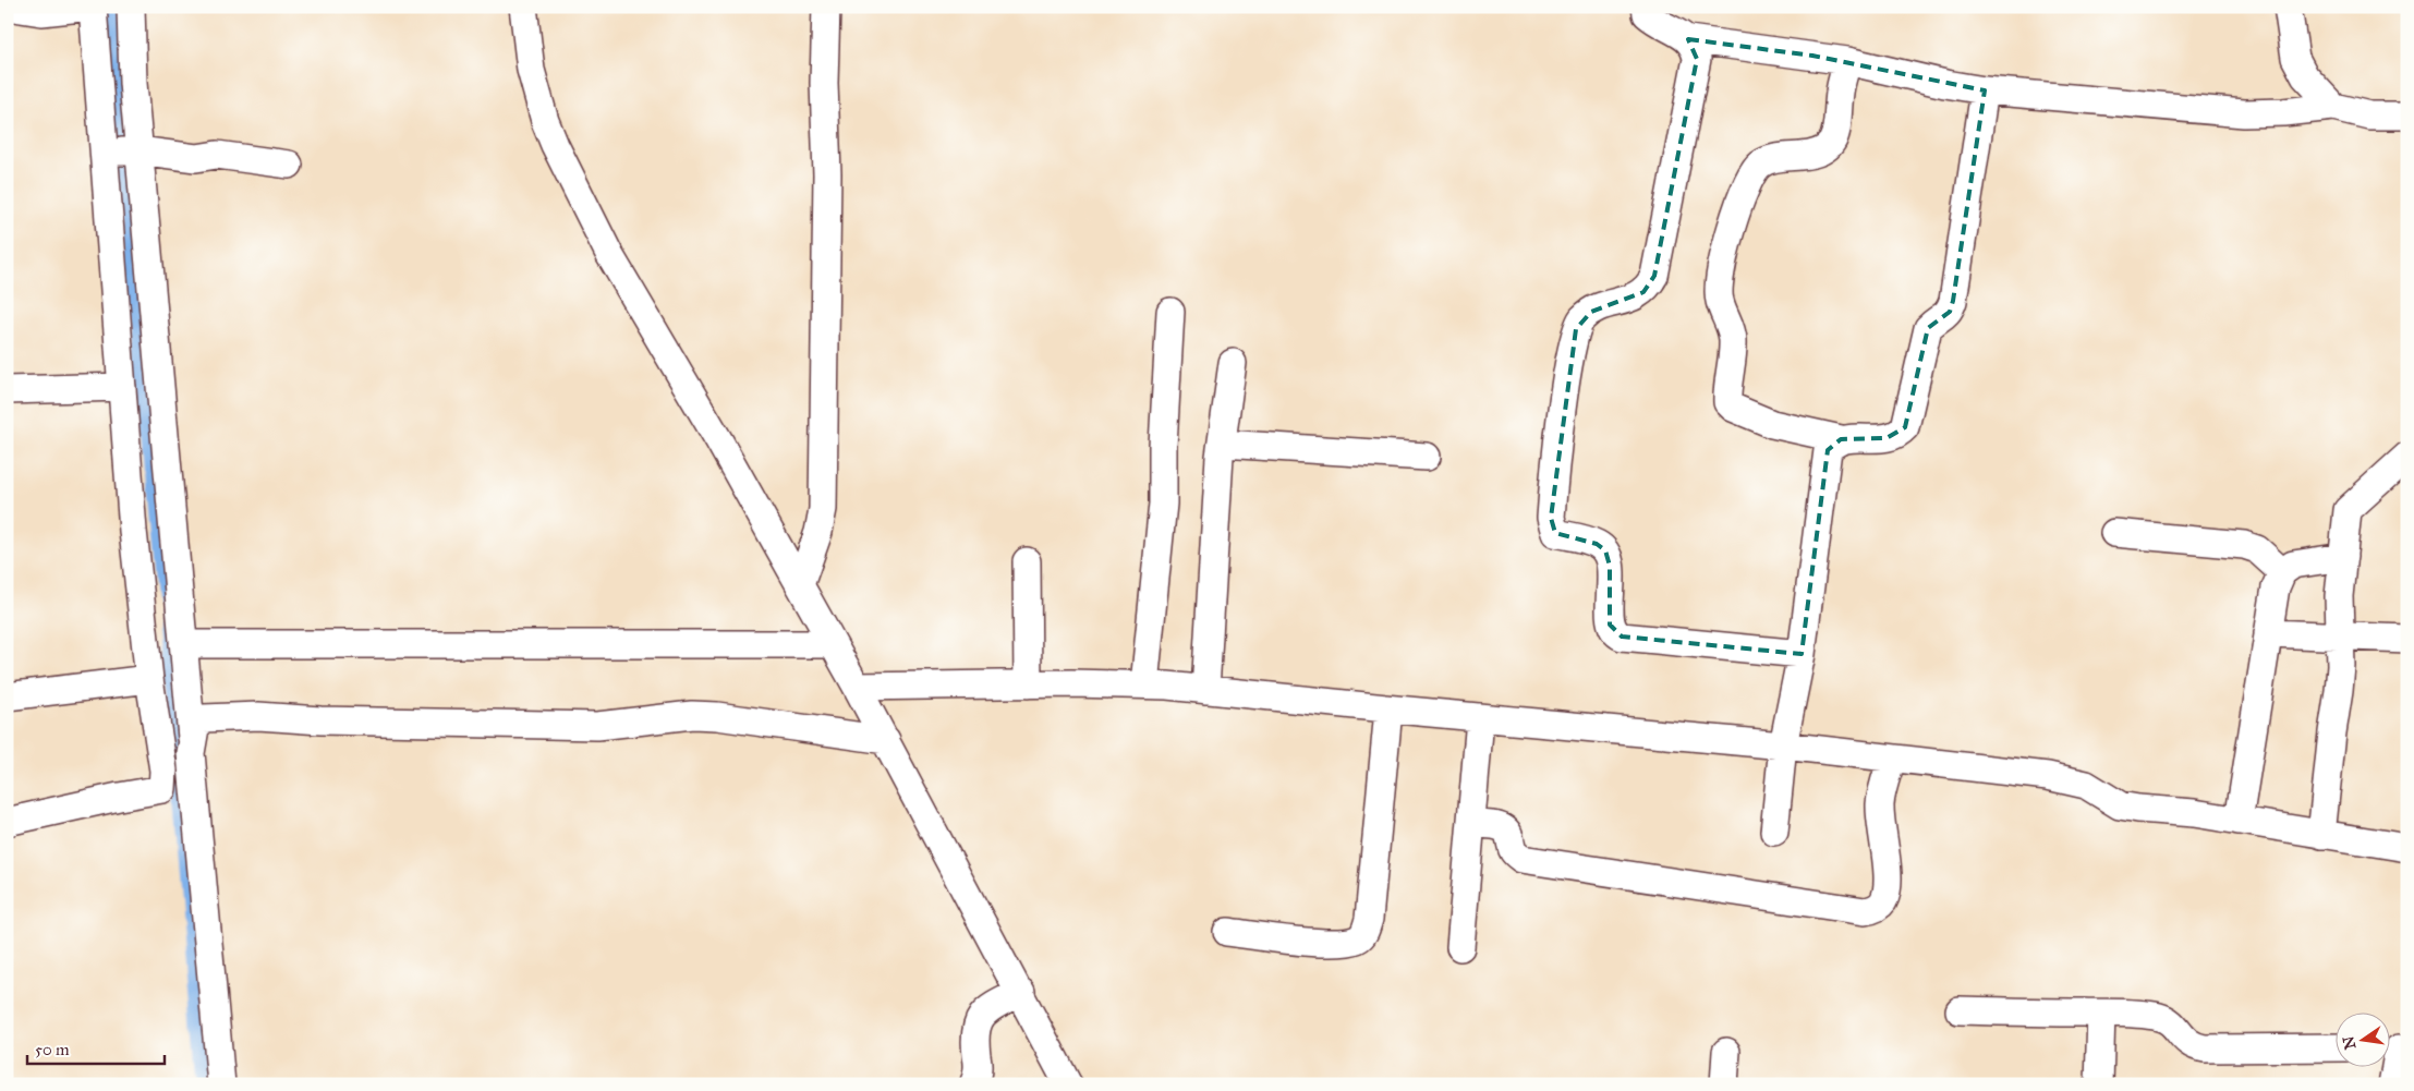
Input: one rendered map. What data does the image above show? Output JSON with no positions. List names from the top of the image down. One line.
{"scale_bar":"50 m","north":"left"}
